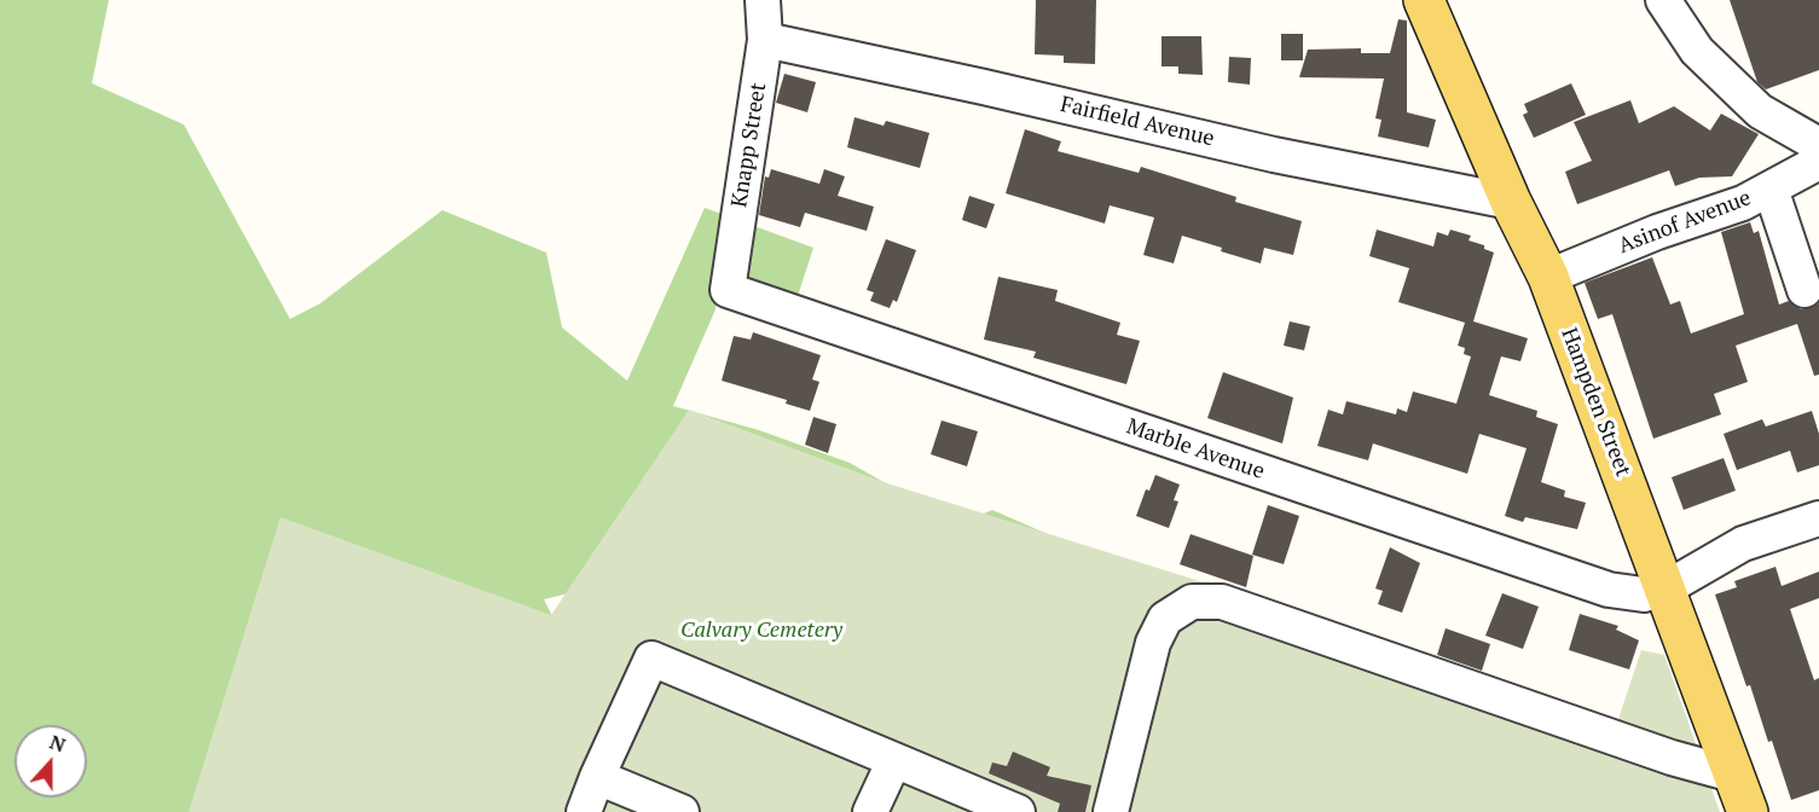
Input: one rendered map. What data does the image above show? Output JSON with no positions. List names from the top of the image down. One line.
{"streets":{"main road":["Hampden Street"],"street":["Fairfield Avenue","Knapp Street","Asinof Avenue","Marble Avenue"]},"crossings":[["Fairfield Avenue","Knapp Street"],["Fairfield Avenue","Hampden Street"],["Knapp Street","Marble Avenue"],["Asinof Avenue","Hampden Street"],["Hampden Street","Marble Avenue"]],"parks":["Calvary Cemetery"],"north":"top"}
